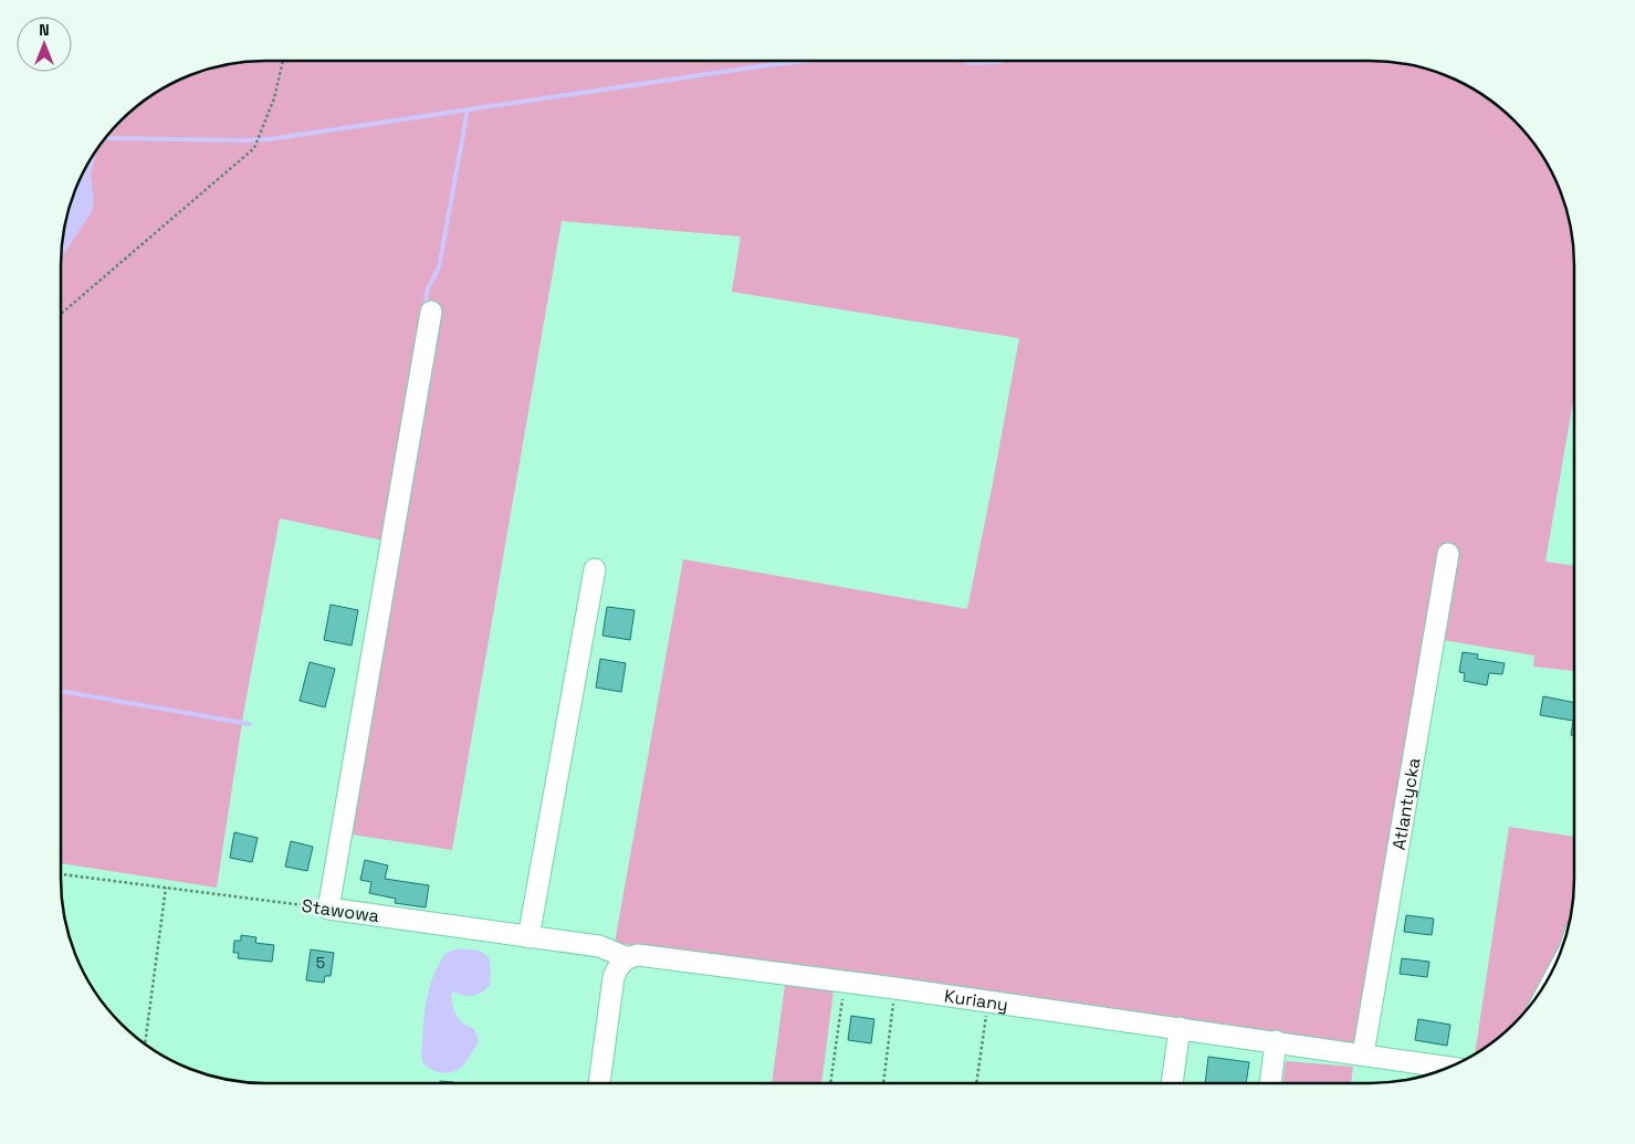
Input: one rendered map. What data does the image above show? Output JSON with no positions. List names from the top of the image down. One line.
{"streets":{"street":["Atlantycka","Stawowa","Kuriany"]},"crossings":[["Atlantycka","Kuriany"],["Stawowa","Kuriany"]],"house_numbers":["5"],"north":"top"}
